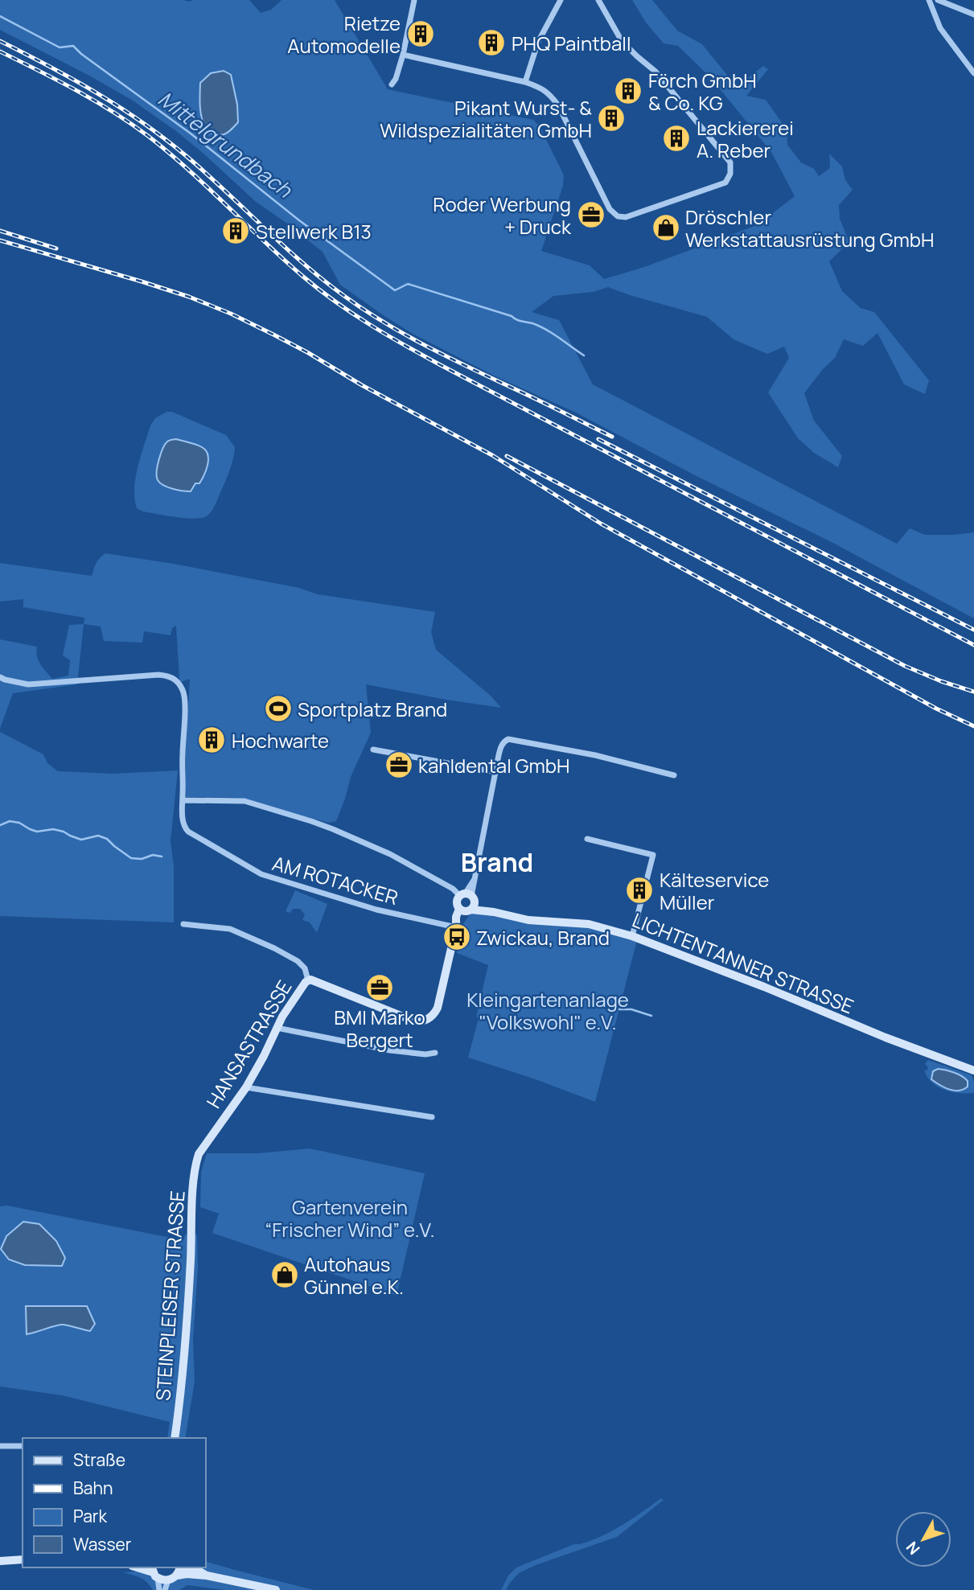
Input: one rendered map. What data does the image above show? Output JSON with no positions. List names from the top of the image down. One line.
{"streets":{"street":["AM ROTACKER","LICHTENTANNER STRASSE","HANSASTRASSE","STEINPLEISER STRASSE"]},"crossings":[["HANSASTRASSE","STEINPLEISER STRASSE"]],"districts":["Brand"],"water":["Mittelgrundbach"],"parks":["Kleingartenanlage \"Volkswohl\" e.V.","Gartenverein “Frischer Wind” e.V."],"places":{"building":["Rietze Automodelle","PHQ Paintball","Förch GmbH & Co. KG","Pikant Wurst- & Wildspezialitäten GmbH","Lackiererei A. Reber","Stellwerk B13","Hochwarte","Kälteservice Müller"],"office":["Roder Werbung + Druck","kahldental GmbH","BMI Marko Bergert"],"shop":["Dröschler Werkstattausrüstung GmbH","Autohaus Günnel e.K."],"sports":["Sportplatz Brand"],"bus stop":["Zwickau, Brand"]},"legend":["Straße","Bahn","Park","Wasser"],"north":"bottom left"}
